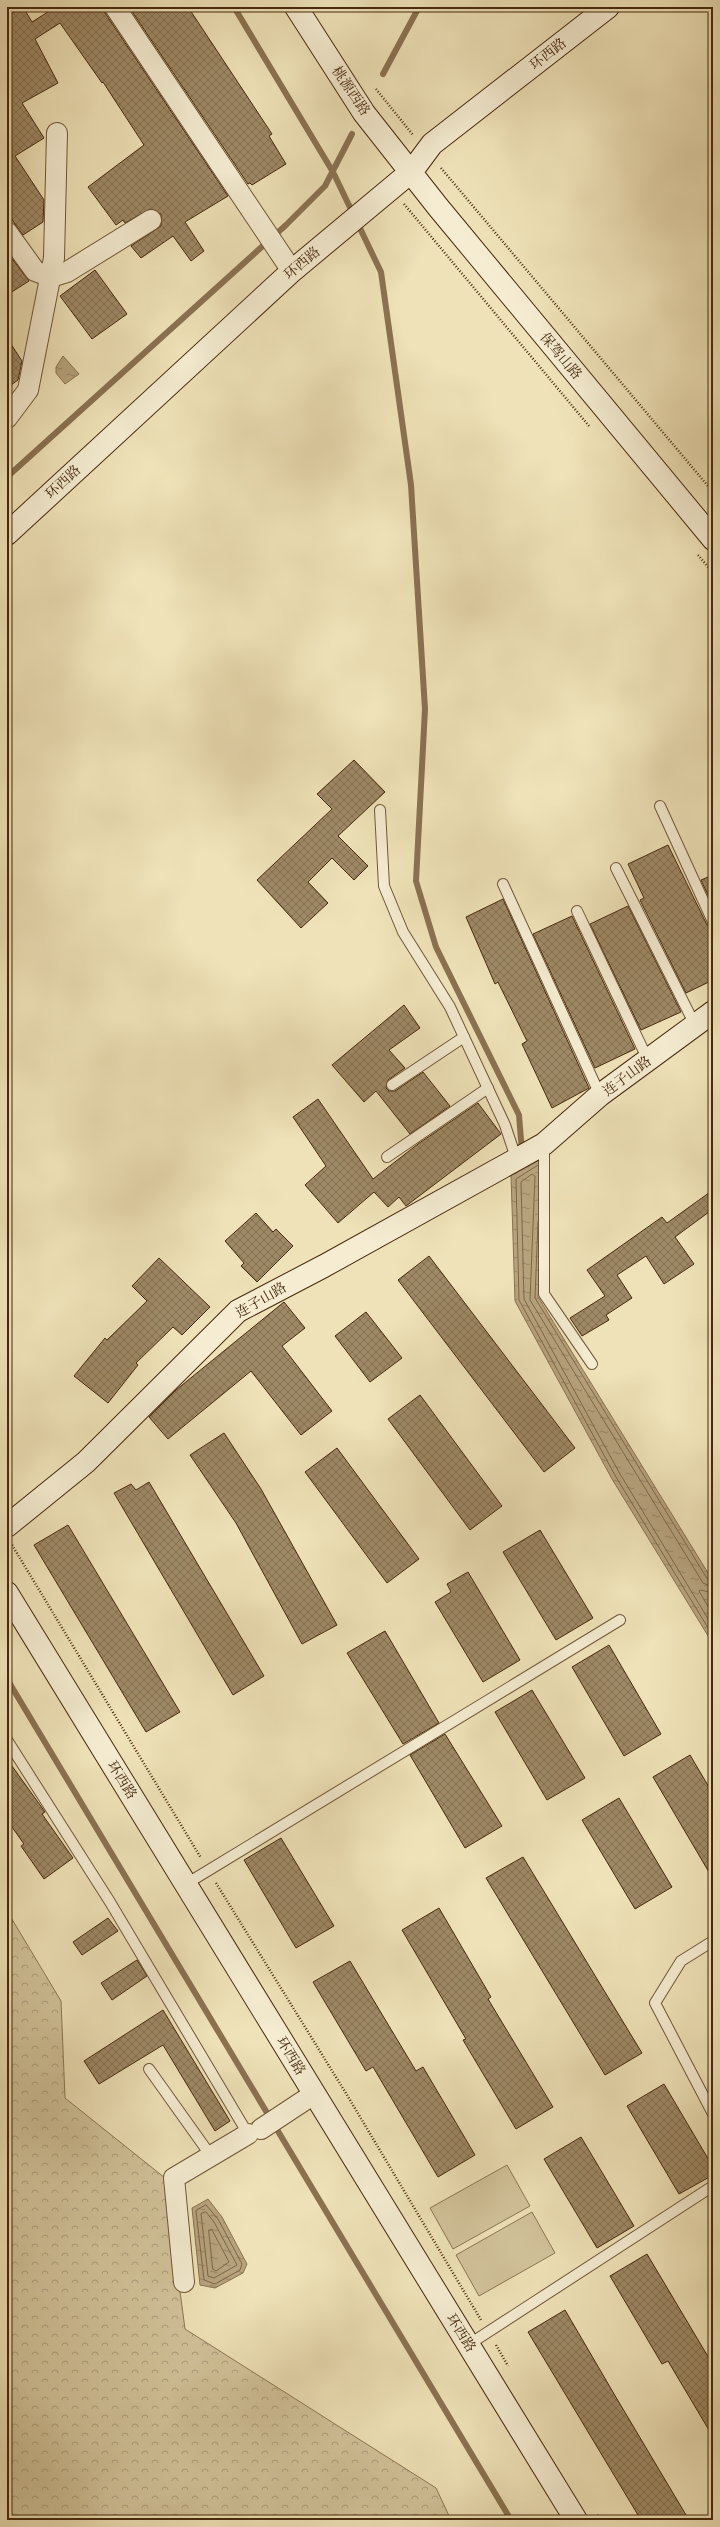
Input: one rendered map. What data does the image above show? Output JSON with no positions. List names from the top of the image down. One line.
{"streets":{"street":["环西路","桃源西路","保驾山路","连子山路"]},"crossings":[["环西路","桃源西路"],["环西路","保驾山路"],["桃源西路","保驾山路"]]}
